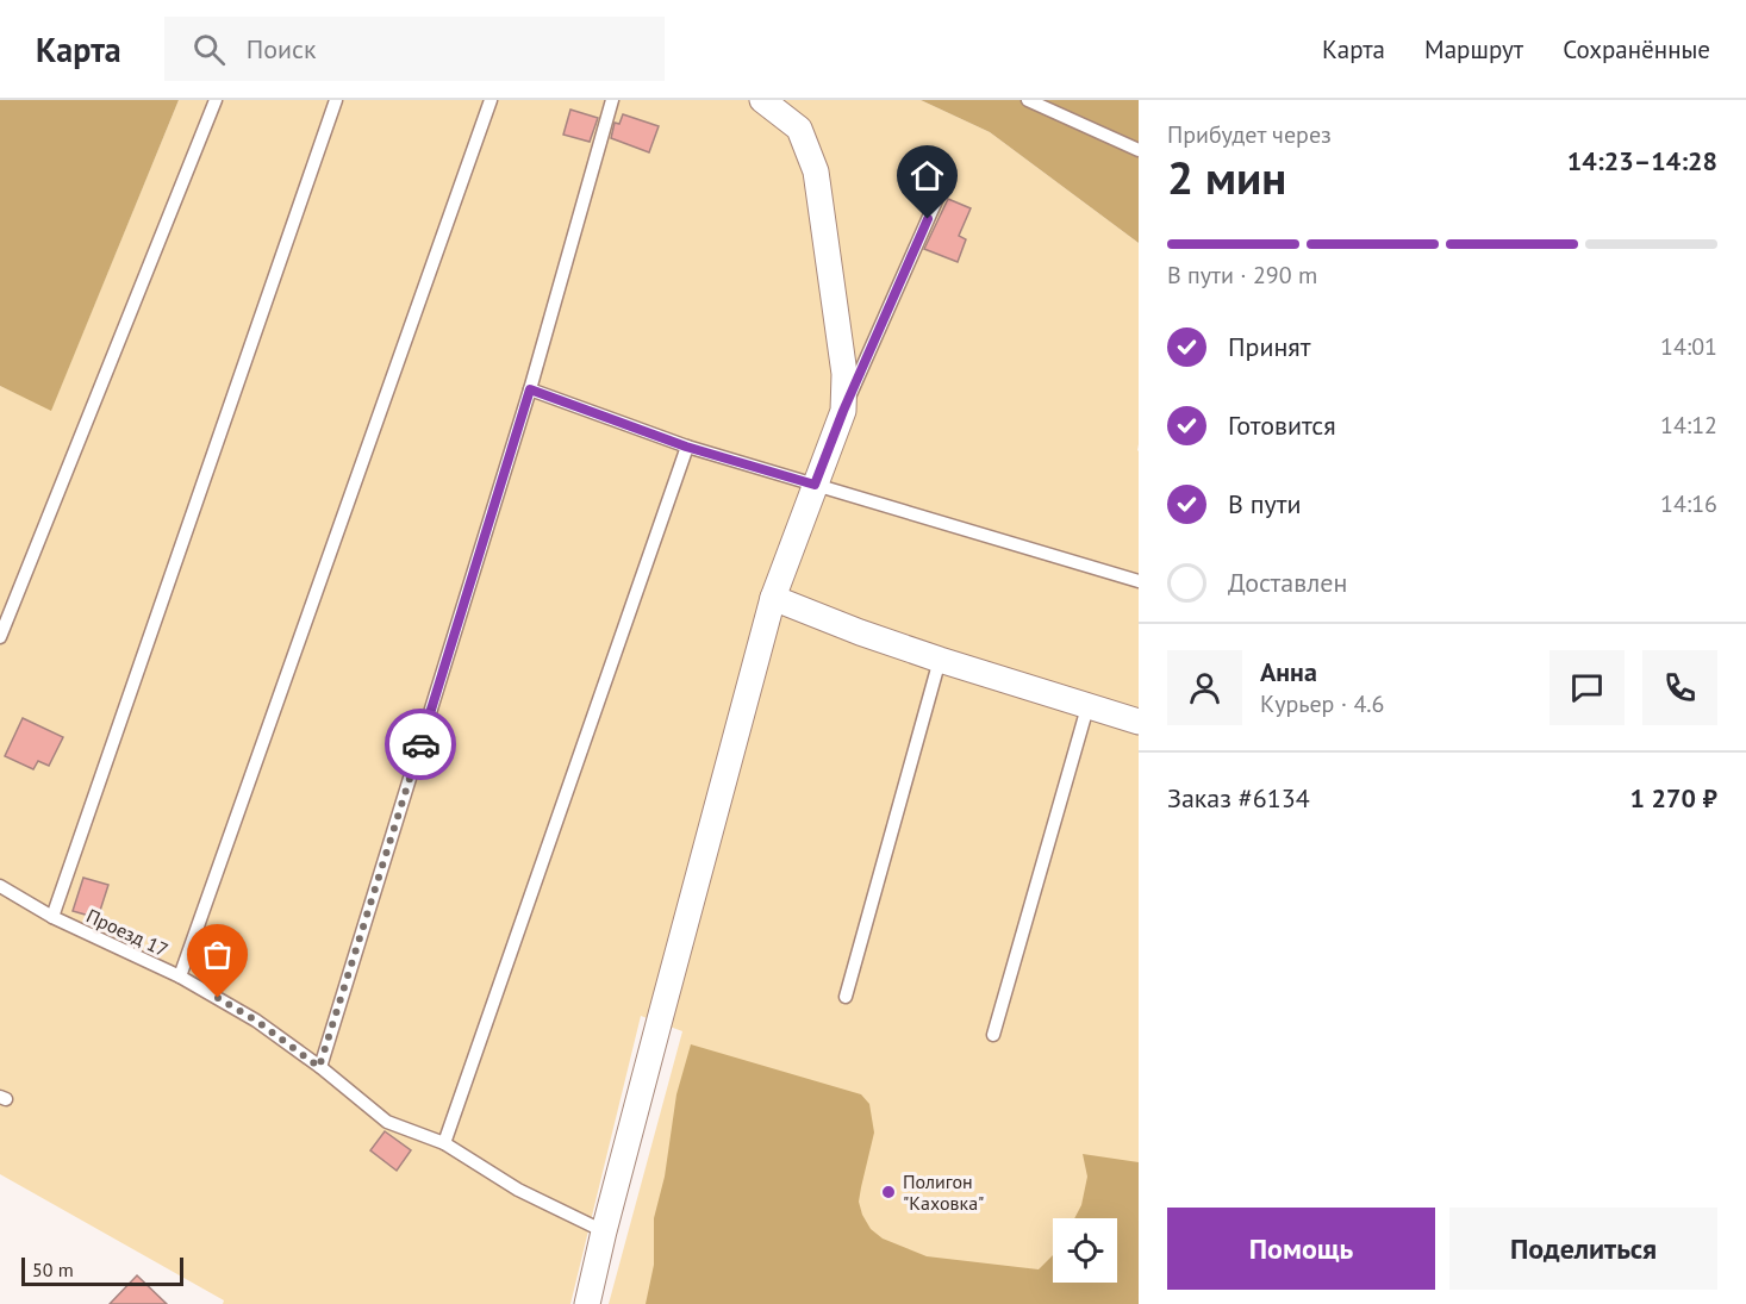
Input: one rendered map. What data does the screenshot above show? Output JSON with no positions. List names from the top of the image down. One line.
{"streets":{"lane":["Проезд 17"]},"places":["Полигон \"Каховка\""],"scale_bar":"50 m","page":{"header":"Карта","search":"Поиск","nav":["Карта","Маршрут","Сохранённые"],"heading":["2 мин","Прибудет через","14:23–14:28"],"panel":["Анна","Курьер · 4.6","Заказ #6134","1 270 ₽"],"bar":"В пути · 290 m","list":[["Принят","14:01"],["Готовится","14:12"],["В пути","14:16"],"Доставлен"],"buttons":["Помощь","Поделиться"],"scale":"50 m"}}
